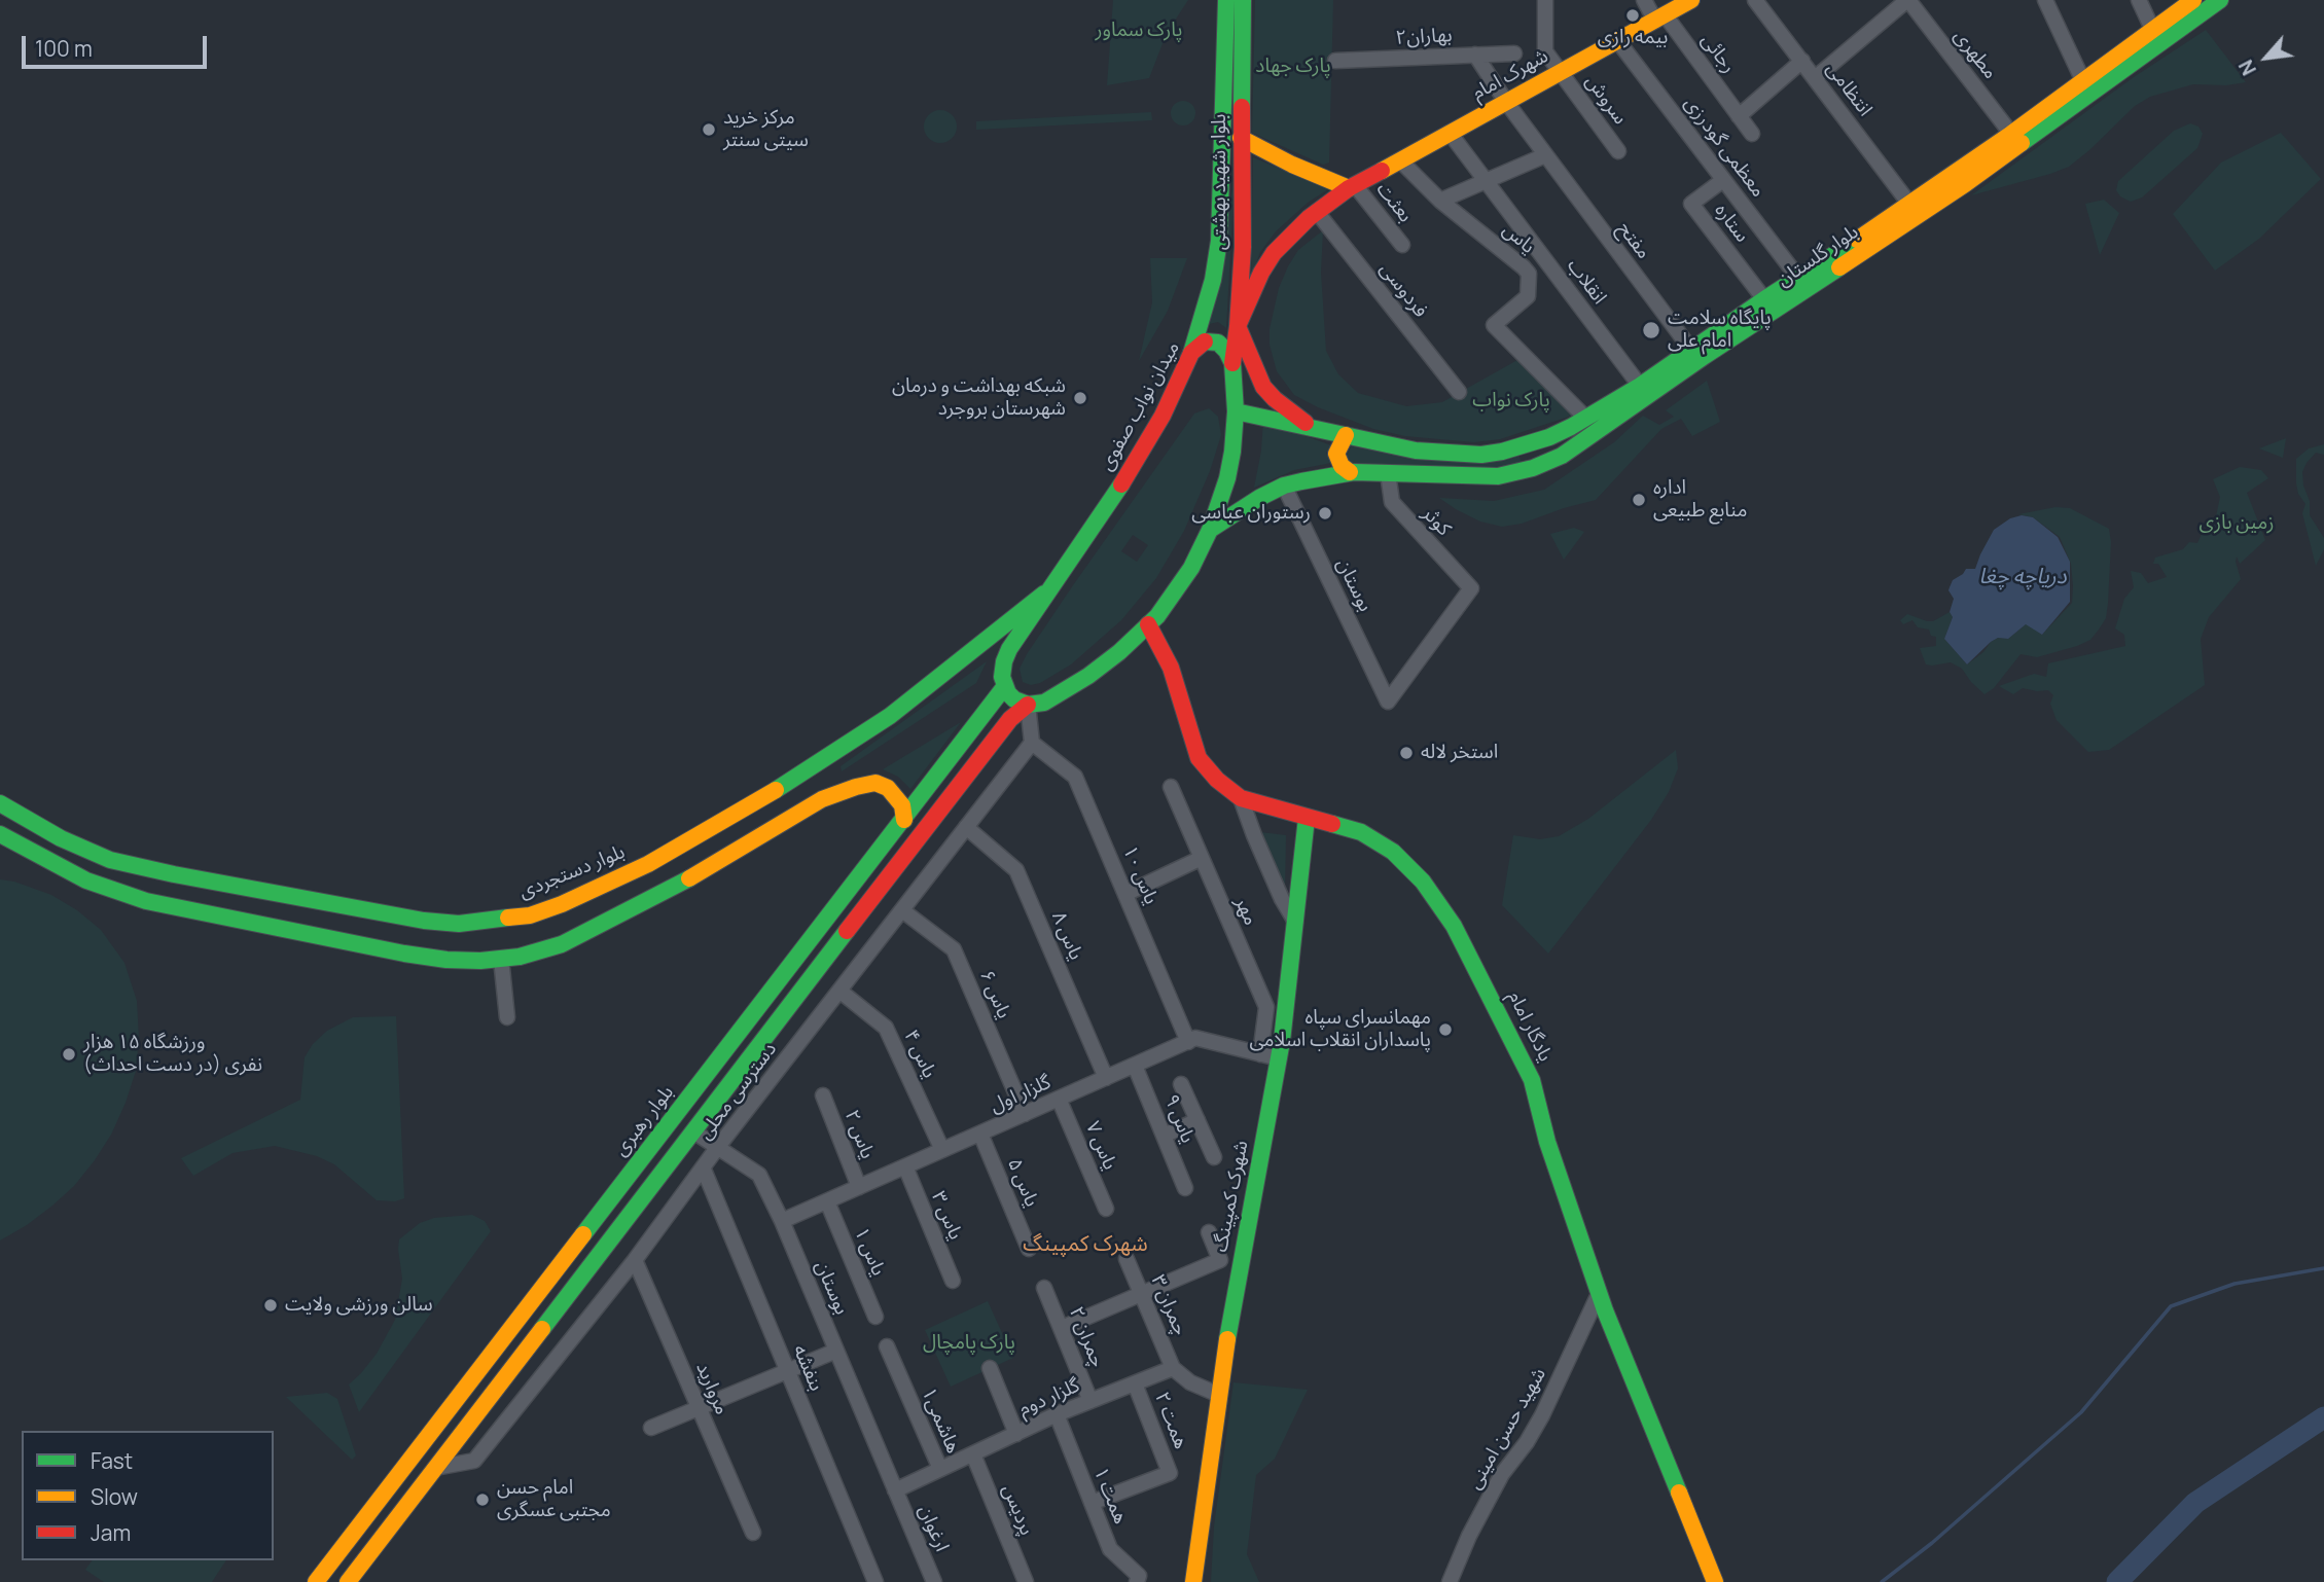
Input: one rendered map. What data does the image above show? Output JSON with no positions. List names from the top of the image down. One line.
{"streets":{"main road":["شهرک امام","بلوار شهید بهشتی","بلوار گلستان","میدان نواب صفوی","بلوار دستجردی","یادگار امام","بلوار رهبری","شهرک کمپینگ"],"street":["بهاران۲","رجائی","مطهری","انتظامی","سروش","معظمی گودرزی","بعثت","ستاره","یاس","مفتح","انقلاب","فردوسی","کوثر","بوستان","یاس ۱۰","مهر","یاس ۸","یاس ۶","یاس ۴","دسترسی محلی","گلزار اول","یاس ۹","یاس ۲","یاس ۷","یاس ۵","یاس ۳","یاس ۱","چمران ۳","چمران ۲","بنفشه","مروارید","گلزار دوم","هاشمی۱","همت ۲","شهید حسن امینی","همت ۱","پردیس","ارغوان"]},"crossings":[["بهاران۲","مفتح"],["رجائی","شهرک امام"],["مطهری","بلوار گلستان"],["شهرک امام","سروش"],["شهرک امام","معظمی گودرزی"],["شهرک امام","بلوار شهید بهشتی"],["شهرک امام","بعثت"],["شهرک امام","یاس"],["شهرک امام","مفتح"],["شهرک امام","انقلاب"],["شهرک امام","فردوسی"],["انتظامی","بلوار گلستان"],["معظمی گودرزی","ستاره"],["معظمی گودرزی","بلوار گلستان"],["بلوار شهید بهشتی","میدان نواب صفوی"],["ستاره","بلوار گلستان"],["یاس","بلوار گلستان"],["مفتح","بلوار گلستان"],["بلوار گلستان","انقلاب"],["بلوار گلستان","کوثر"],["بلوار گلستان","بوستان"],["میدان نواب صفوی","بلوار دستجردی"],["میدان نواب صفوی","بلوار رهبری"],["کوثر","بوستان"],["بوستان","دسترسی محلی"],["بوستان","گلزار اول"],["بوستان","گلزار دوم"],["بوستان","ارغوان"],["یاس ۱۰","دسترسی محلی"],["یاس ۱۰","گلزار اول"],["مهر","گلزار اول"],["یاس ۸","دسترسی محلی"],["یاس ۸","گلزار اول"],["یاس ۶","دسترسی محلی"],["یاس ۶","گلزار اول"],["یادگار امام","شهرک کمپینگ"],["یادگار امام","شهید حسن امینی"],["یاس ۴","دسترسی محلی"],["یاس ۴","گلزار اول"],["دسترسی محلی","بنفشه"],["دسترسی محلی","مروارید"],["گلزار اول","یاس ۹"],["گلزار اول","یاس ۲"],["گلزار اول","یاس ۷"],["گلزار اول","یاس ۵"],["گلزار اول","شهرک کمپینگ"],["گلزار اول","یاس ۳"],["گلزار اول","یاس ۱"],["چمران ۳","گلزار دوم"],["چمران ۲","گلزار دوم"],["گلزار دوم","هاشمی۱"],["گلزار دوم","همت ۲"],["گلزار دوم","همت ۱"],["گلزار دوم","پردیس"],["گلزار دوم","ارغوان"],["همت ۲","همت ۱"]],"districts":["شهرک کمپینگ"],"water":["دریاچه چغا"],"parks":["پارک سماور","پارک جهاد","پارک نواب","زمین بازی","پارک پامچال"],"places":["بیمه رازی","مرکز خرید سیتی سنتر","پایگاه سلامت امام علی","شبکه بهداشت و درمان شهرستان بروجرد","اداره منابع طبیعی","رستوران عباسی","استخر لاله","مهمانسرای سپاه پاسداران انقلاب اسلامی","ورزشگاه ۱۵ هزار نفری (در دست احداث)","سالن ورزشی ولایت","امام حسن مجتبی عسگری"],"legend":["Fast","Slow","Jam"],"scale_bar":"100 m","north":"bottom left"}
